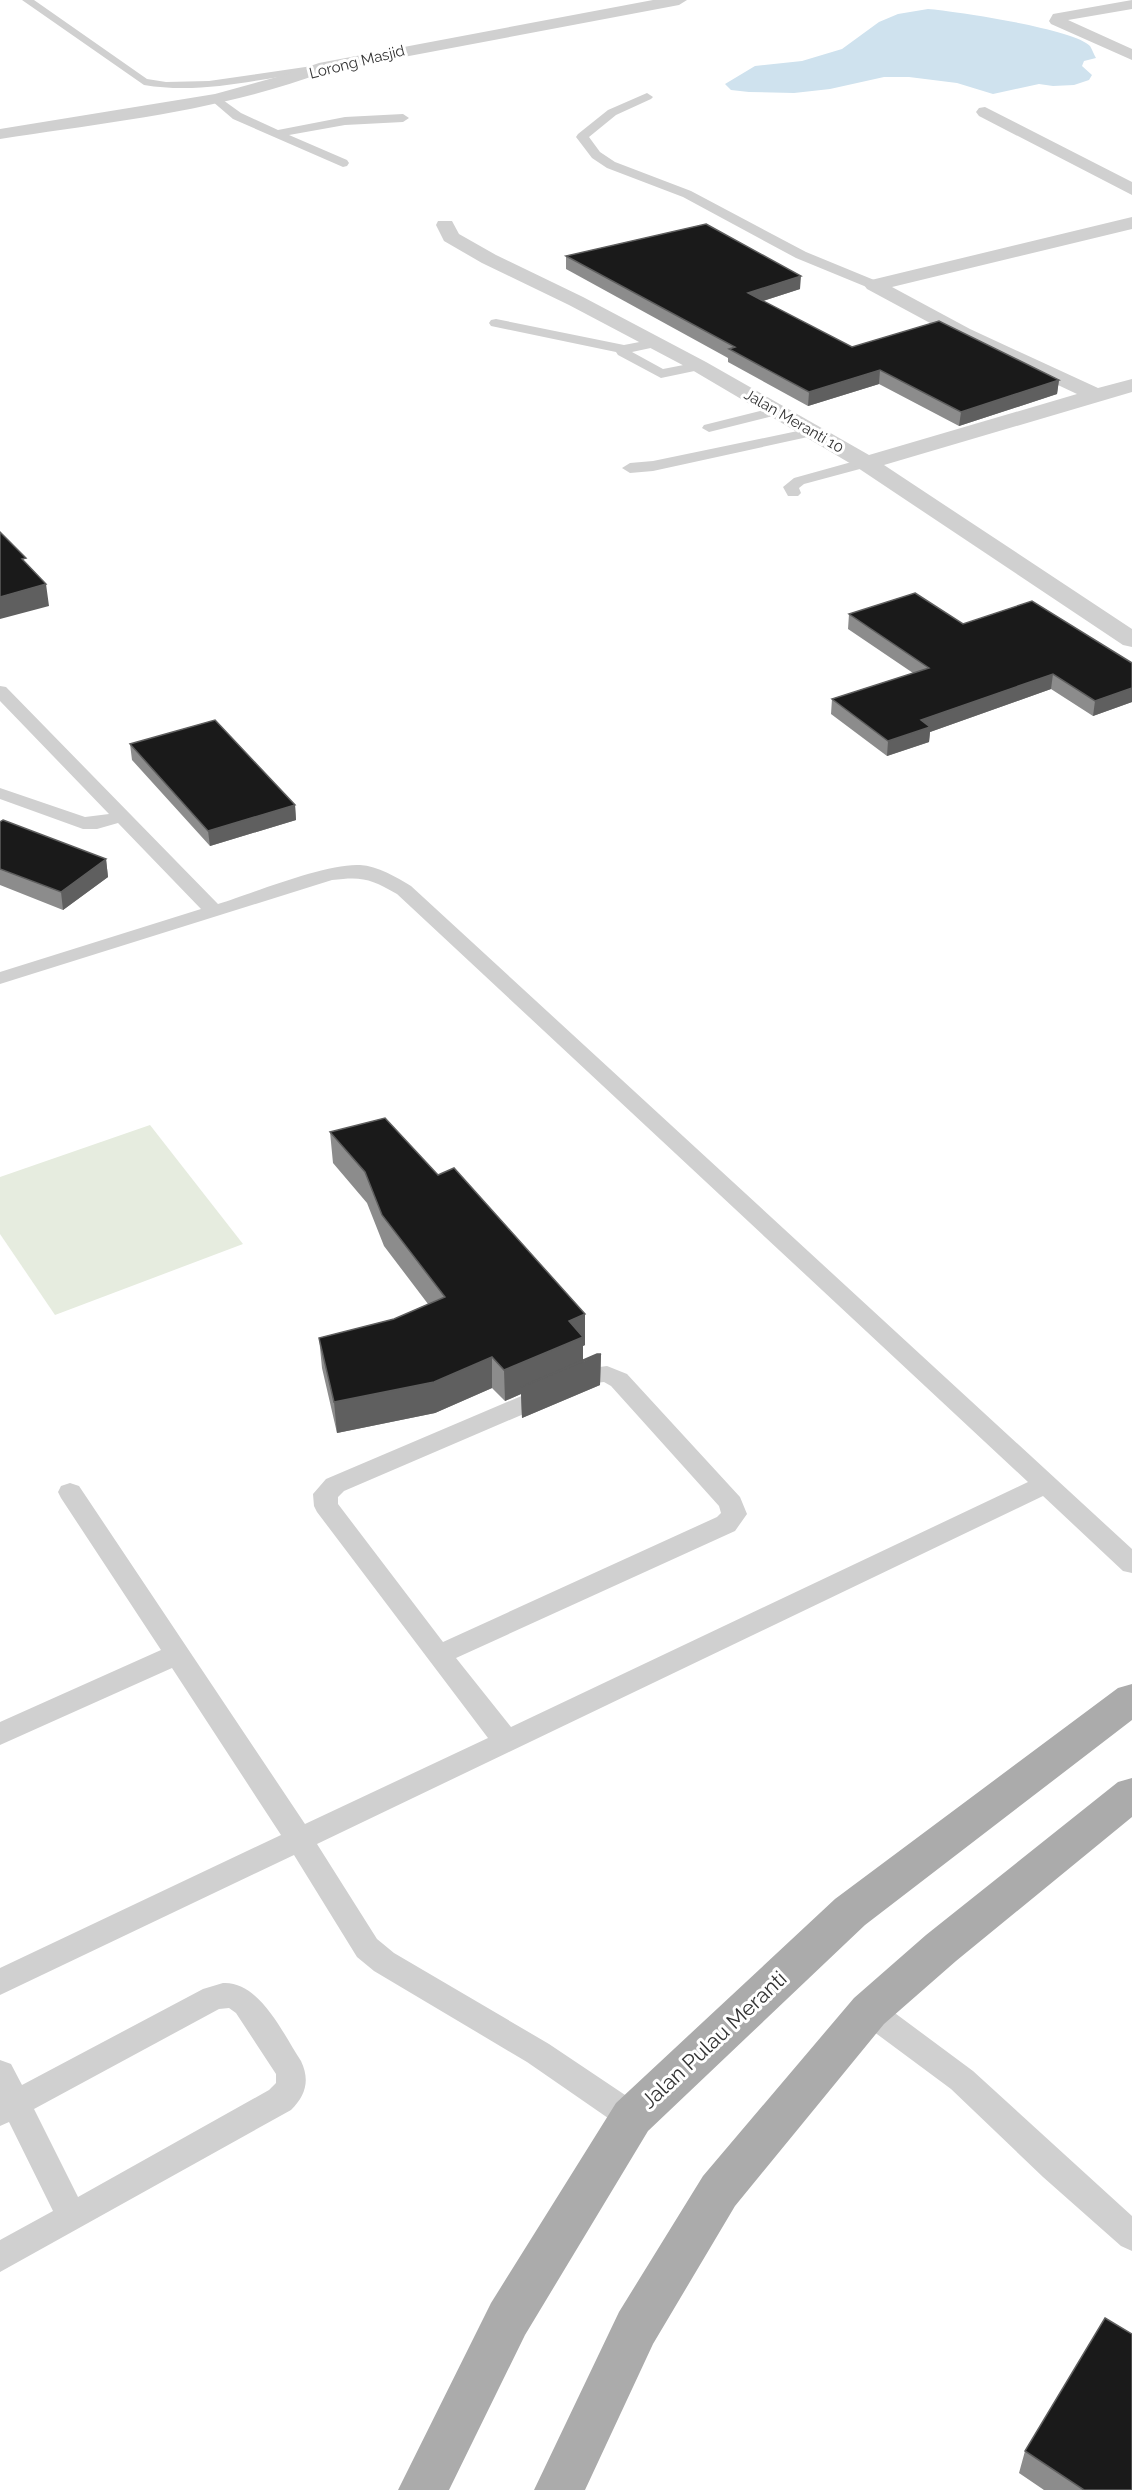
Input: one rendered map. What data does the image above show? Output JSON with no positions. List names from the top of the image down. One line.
{"streets":{"main road":["Jalan Pulau Meranti"],"street":["Lorong Masjid","Jalan Meranti 10"]}}
